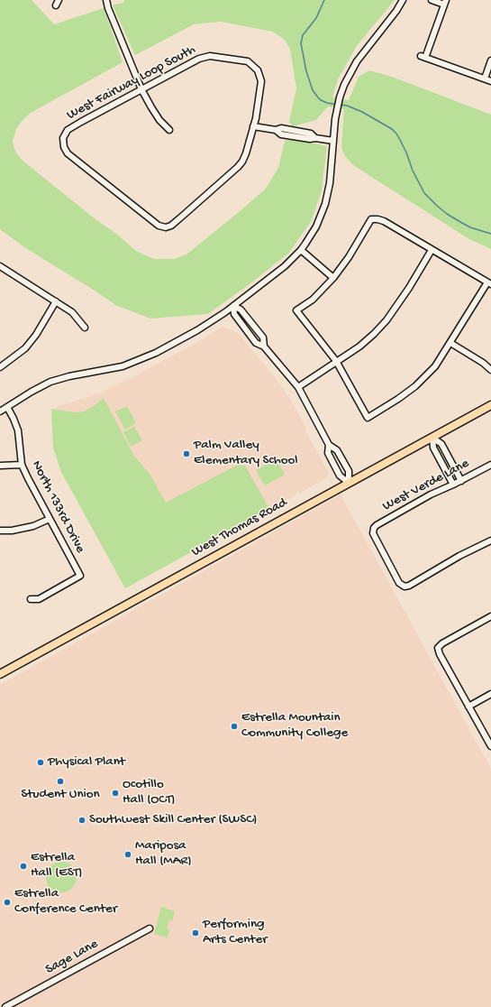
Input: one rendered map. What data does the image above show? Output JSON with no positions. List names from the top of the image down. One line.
{"streets":{"main road":["West Thomas Road"],"street":["West Fairway Loop South","West Verde Lane","North 133rd Drive","Sage Lane"]},"places":["Palm Valley Elementary School","Estrella Mountain Community College","Physical Plant","Student Union","Ocotillo Hall (OCT)","Southwest Skill Center (SWSC)","Mariposa Hall (MAR)","Estrella Hall (EST)","Estrella Conference Center","Performing Arts Center"]}
